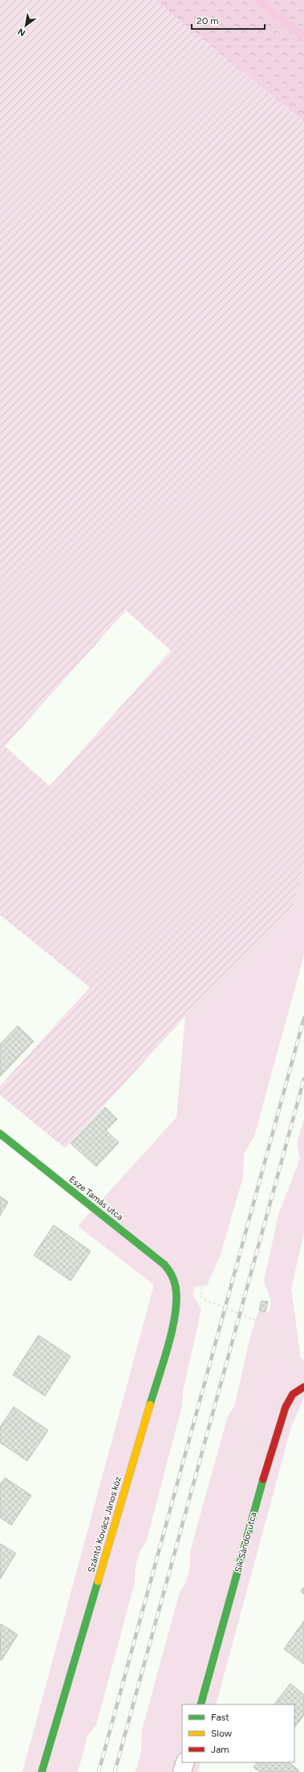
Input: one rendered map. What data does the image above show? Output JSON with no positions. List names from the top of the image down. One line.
{"streets":{"street":["Esze Tamás utca","Szántó Kovács János köz","Sík Sándor utca"]},"crossings":[["Esze Tamás utca","Szántó Kovács János köz"]],"legend":["Fast","Slow","Jam"],"scale_bar":"20 m","north":"bottom left"}
